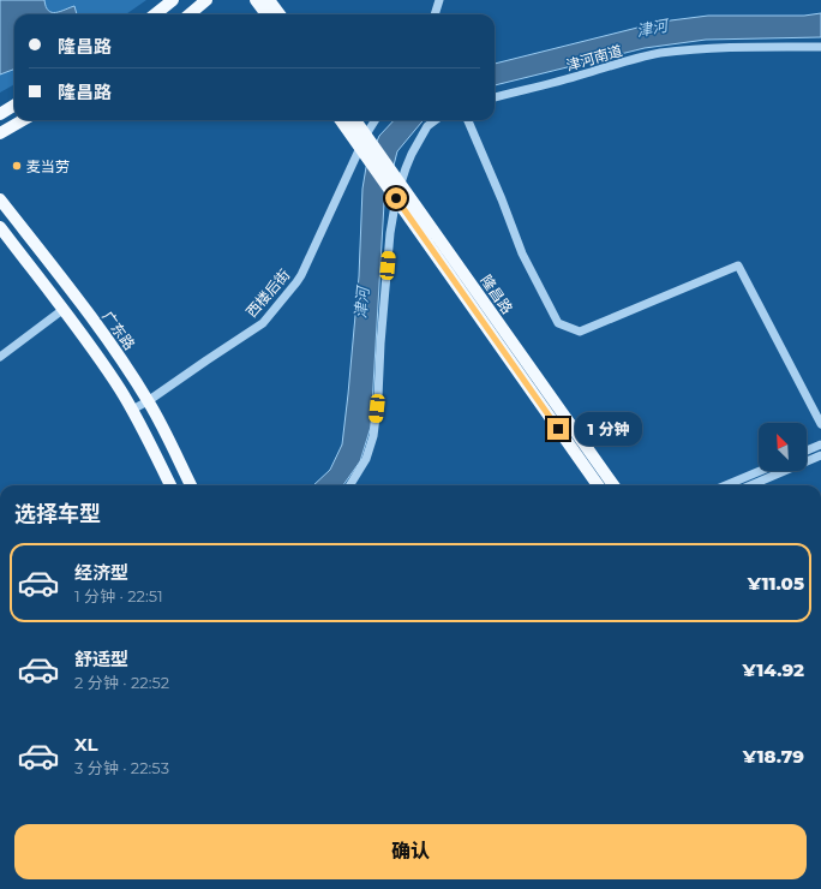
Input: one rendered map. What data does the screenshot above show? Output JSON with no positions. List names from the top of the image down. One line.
{"streets":{"main road":["隆昌路","广东路"],"street":["津河南道","西楼后街"]},"crossings":[["西楼后街","隆昌路"],["西楼后街","广东路"]],"water":["津河"],"places":["麦当劳"],"north":"top left","page":{"banner":["隆昌路","隆昌路"],"bubble":"1 分钟","heading":"选择车型","list":[{"name":"经济型","note":"1 分钟 · 22:51","value":"¥11.05"},{"name":"舒适型","note":"2 分钟 · 22:52","value":"¥14.92"},{"name":"XL","note":"3 分钟 · 22:53","value":"¥18.79"}],"buttons":"确认"}}
